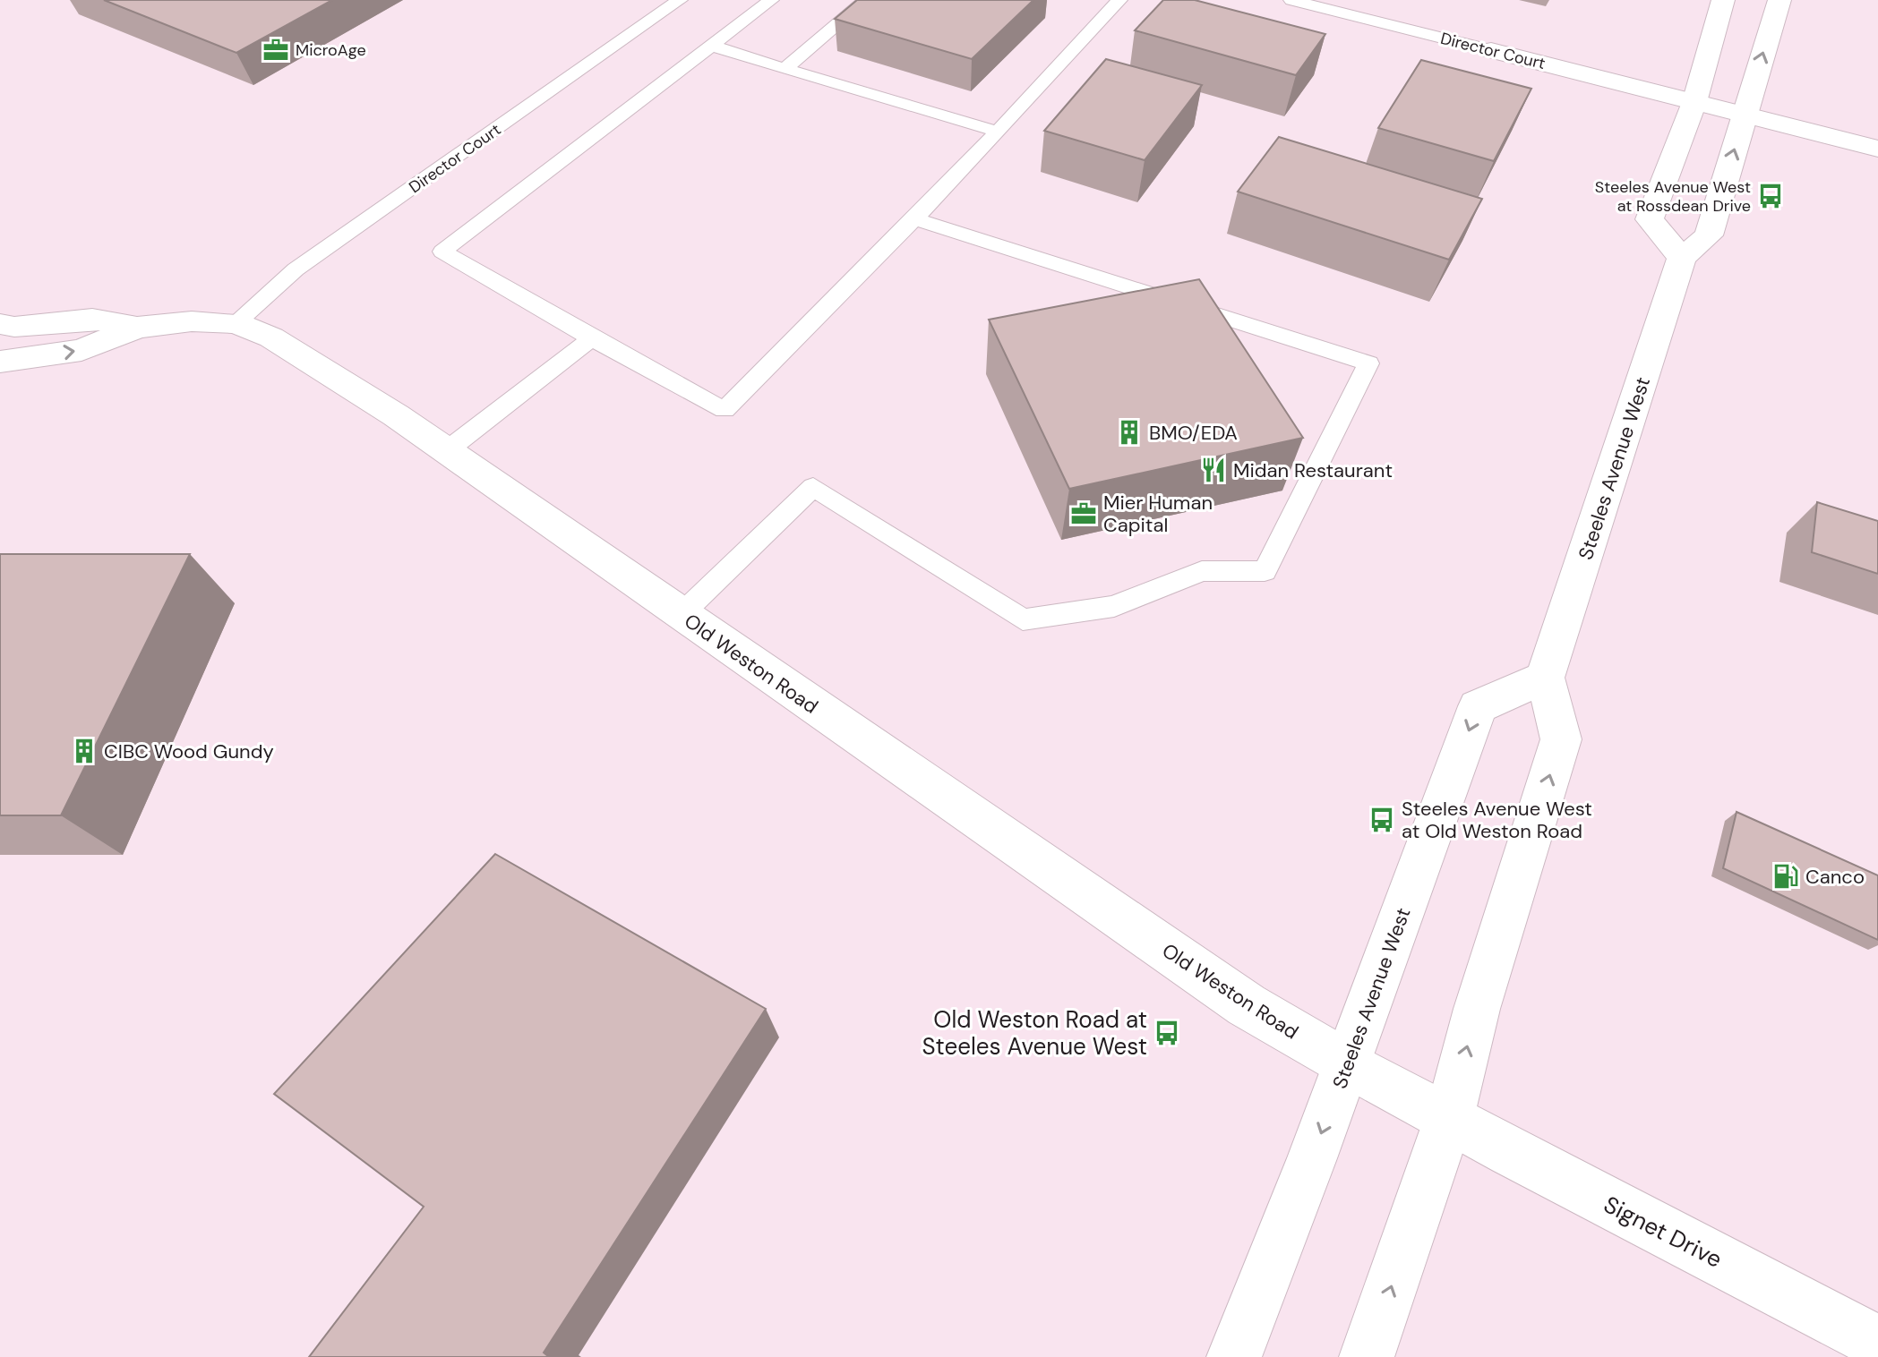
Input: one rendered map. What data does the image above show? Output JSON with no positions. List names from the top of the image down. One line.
{"streets":{"main road":["Director Court","Steeles Avenue West","Old Weston Road","Signet Drive"]},"crossings":[["Director Court","Old Weston Road"],["Steeles Avenue West","Old Weston Road"],["Old Weston Road","Signet Drive"]],"places":{"office":["MicroAge","Mier Human Capital"],"bus stop":["Steeles Avenue West at Rossdean Drive","Steeles Avenue West at Old Weston Road","Old Weston Road at Steeles Avenue West"],"building":["BMO/EDA","CIBC Wood Gundy"],"restaurant":["Midan Restaurant"],"fuel station":["Canco"]}}
